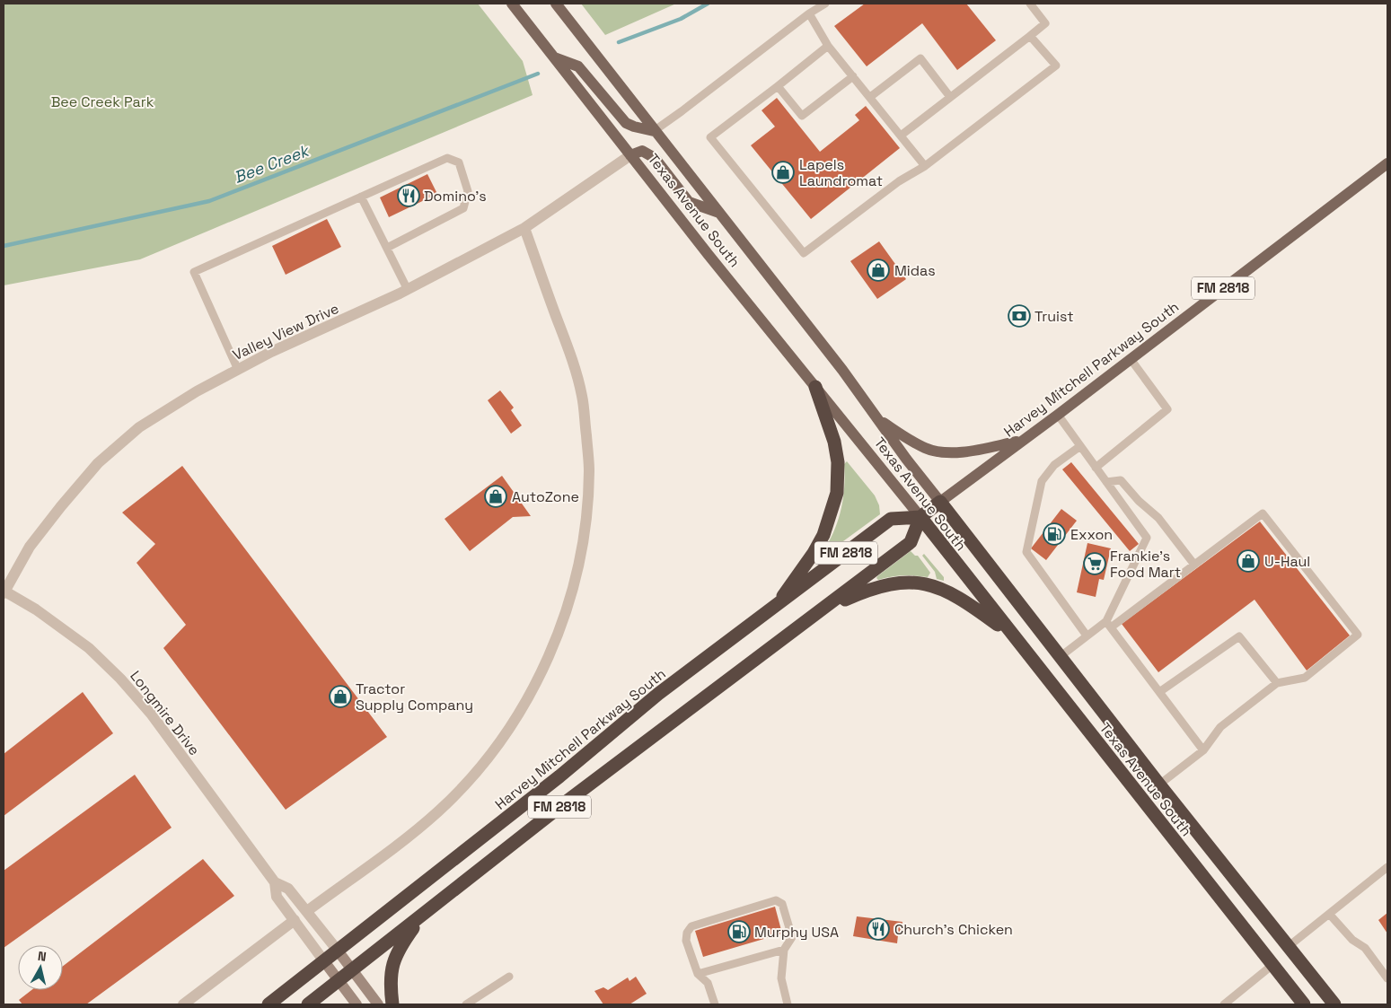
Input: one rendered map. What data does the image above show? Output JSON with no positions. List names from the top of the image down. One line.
{"streets":{"highway":["Texas Avenue South","FM 2818","Harvey Mitchell Parkway South"],"street":["Valley View Drive","Longmire Drive"]},"crossings":[["Texas Avenue South","FM 2818"],["Texas Avenue South","Valley View Drive"],["Texas Avenue South","Harvey Mitchell Parkway South"],["FM 2818","Harvey Mitchell Parkway South"],["FM 2818","Longmire Drive"],["Valley View Drive","Longmire Drive"],["Harvey Mitchell Parkway South","Longmire Drive"]],"water":["Bee Creek"],"parks":["Bee Creek Park"],"places":{"shop":["Lapels Laundromat","Midas","AutoZone","U-Haul","Tractor Supply Company"],"restaurant":["Domino's","Church's Chicken"],"bank":["Truist"],"fuel station":["Exxon","Murphy USA"],"supermarket":["Frankie's Food Mart"]},"north":"top"}
